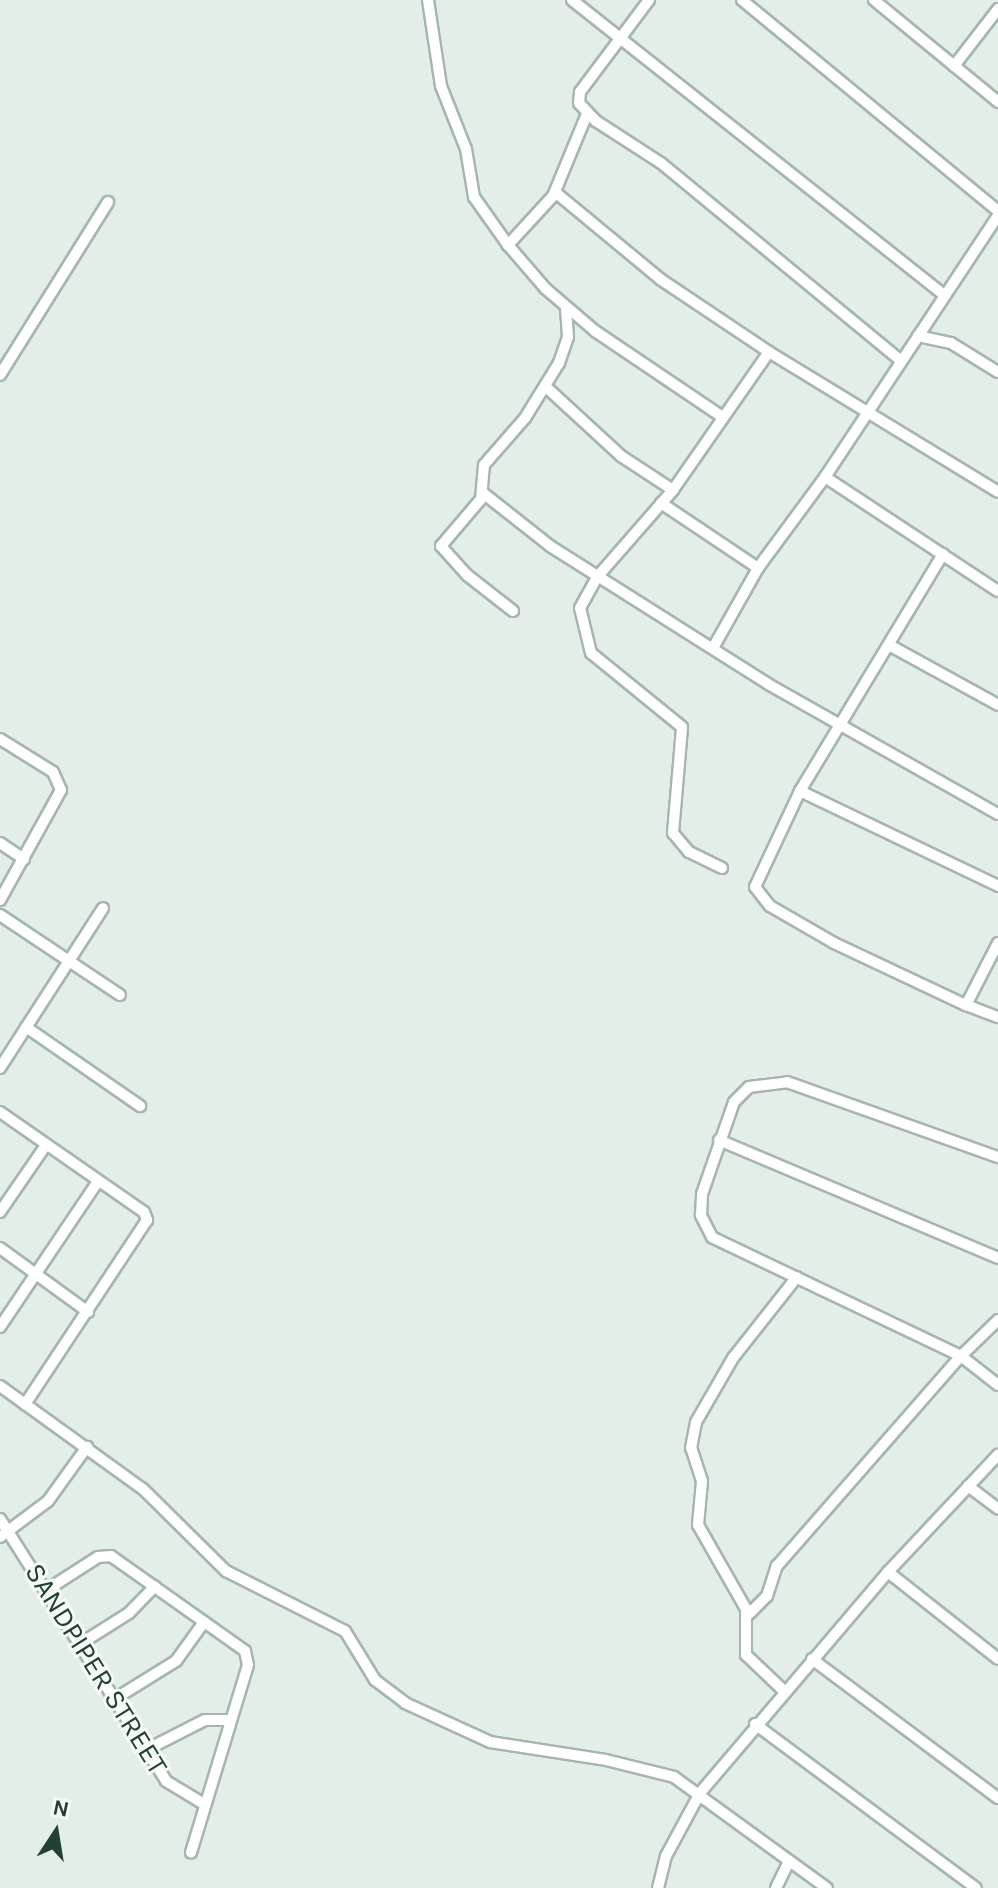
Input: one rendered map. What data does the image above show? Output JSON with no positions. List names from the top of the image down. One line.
{"streets":{"street":["SANDPIPER STREET"]},"north":"top"}
